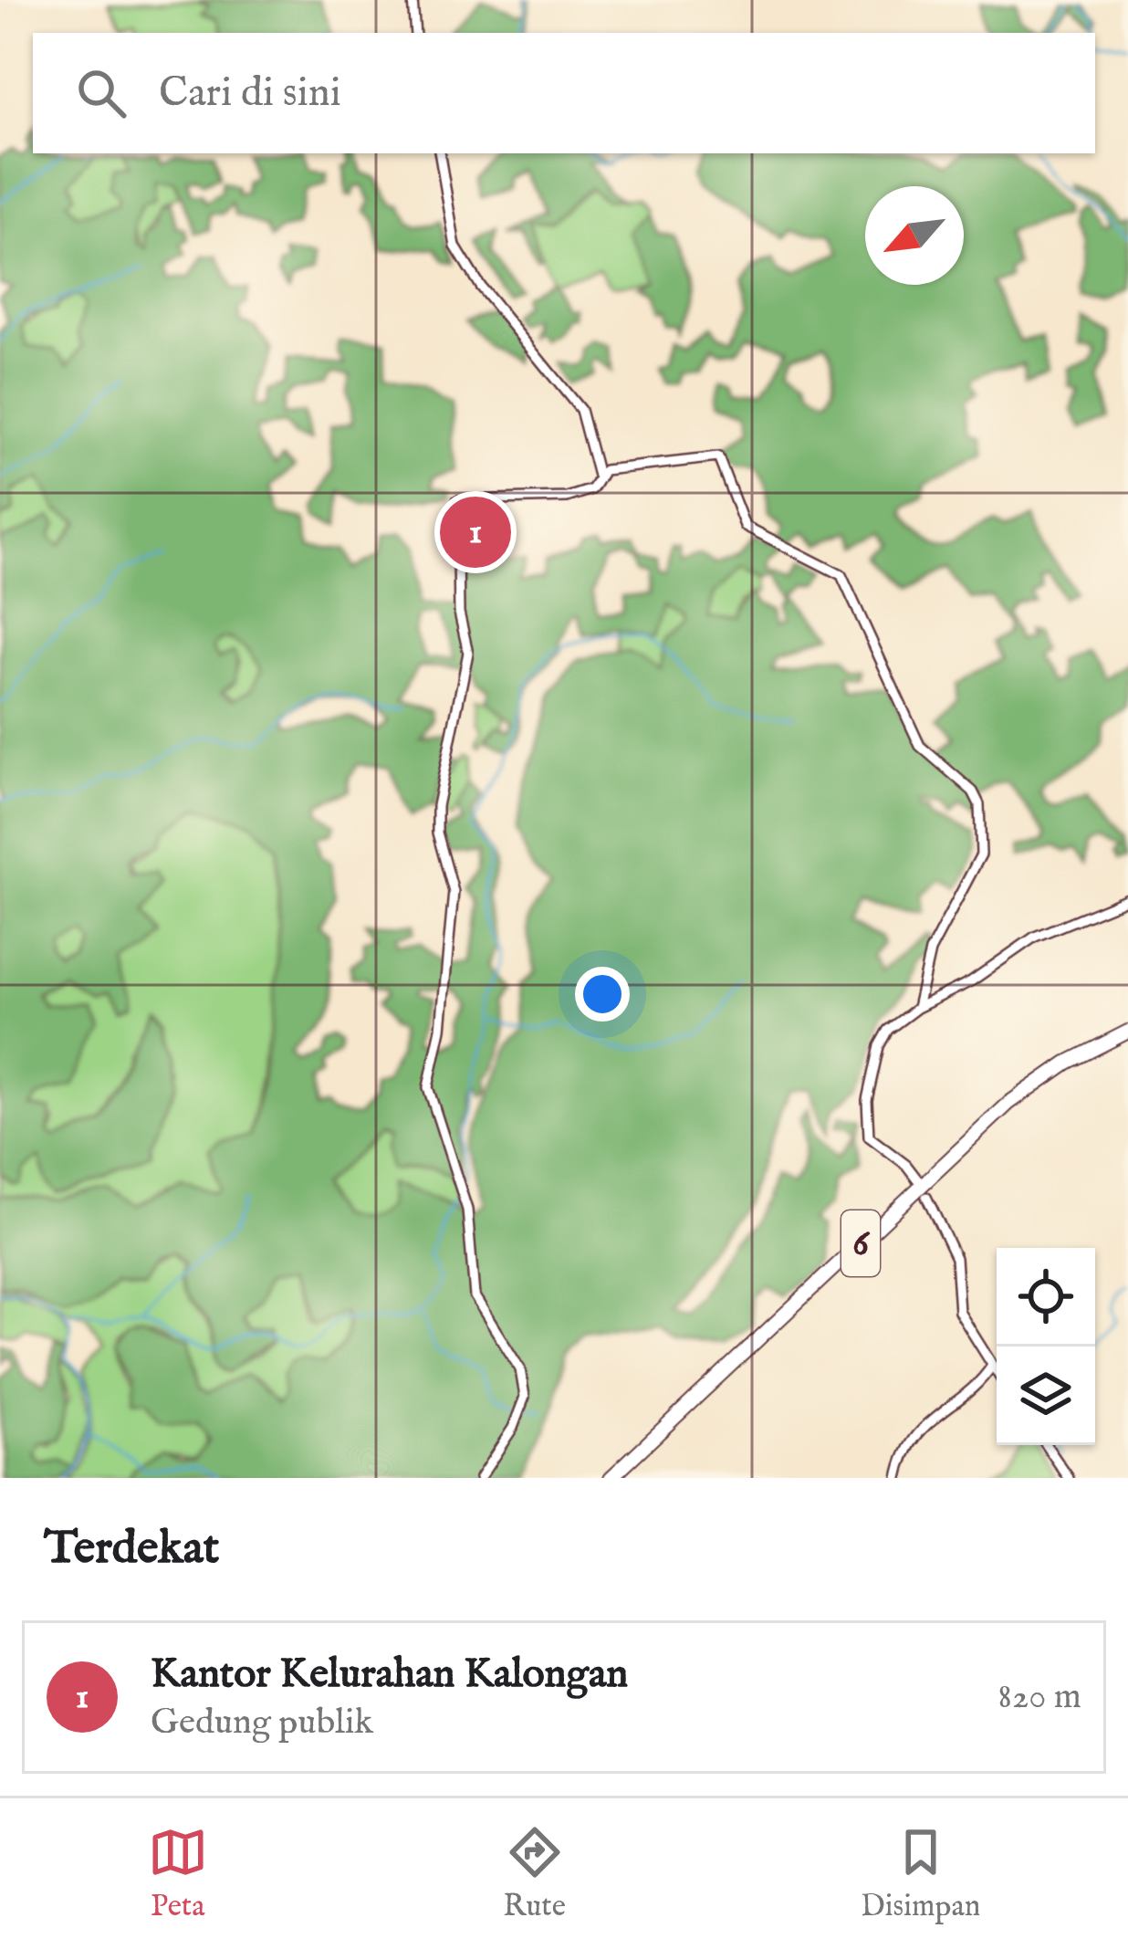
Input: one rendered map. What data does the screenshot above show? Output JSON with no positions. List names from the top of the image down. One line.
{"streets":{"highway":["6"]},"north":"bottom left","page":{"search":"Cari di sini","pins":"1","heading":"Terdekat","list":[{"mark":"1","name":"Kantor Kelurahan Kalongan","note":"Gedung publik","value":"820 m"}],"nav":["Peta","Rute","Disimpan"]}}
